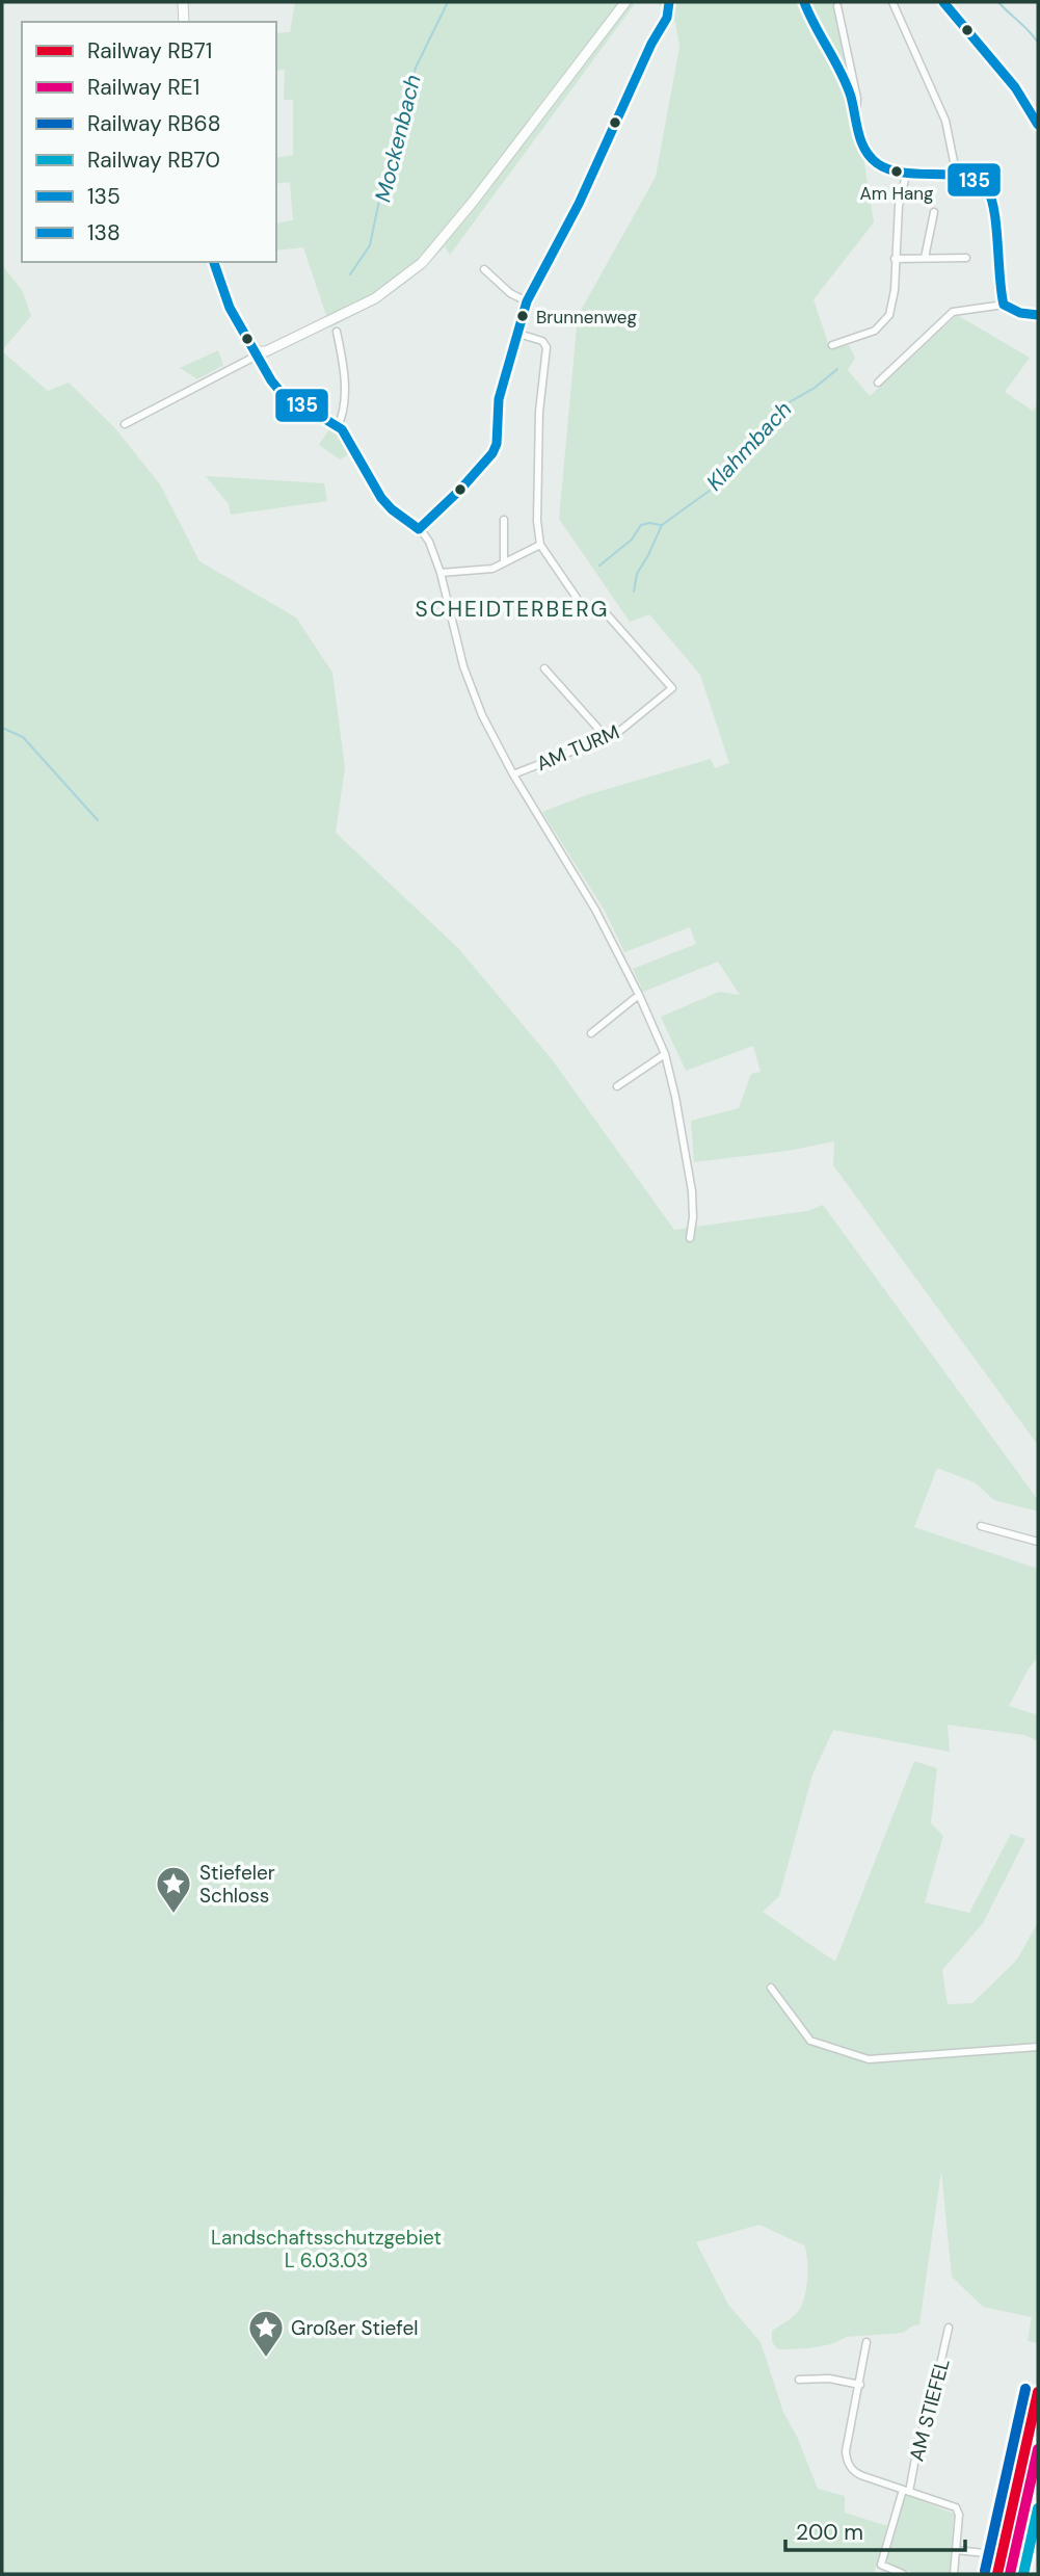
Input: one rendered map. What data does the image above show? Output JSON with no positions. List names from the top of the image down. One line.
{"streets":{"street":["AM TURM","AM STIEFEL"]},"districts":["SCHEIDTERBERG"],"water":["Mockenbach","Klahmbach"],"parks":["Landschaftsschutzgebiet L 6.03.03"],"places":{"other":["Am Hang","Brunnenweg"],"place":["Stiefeler Schloss","Großer Stiefel"]},"lines":["transit line 135","transit line 138","rail line RB68","rail line RB71","rail line RE1","rail line RB70"],"legend":["Railway RB71","Railway RE1","Railway RB68","Railway RB70","135","138"],"scale_bar":"200 m"}
